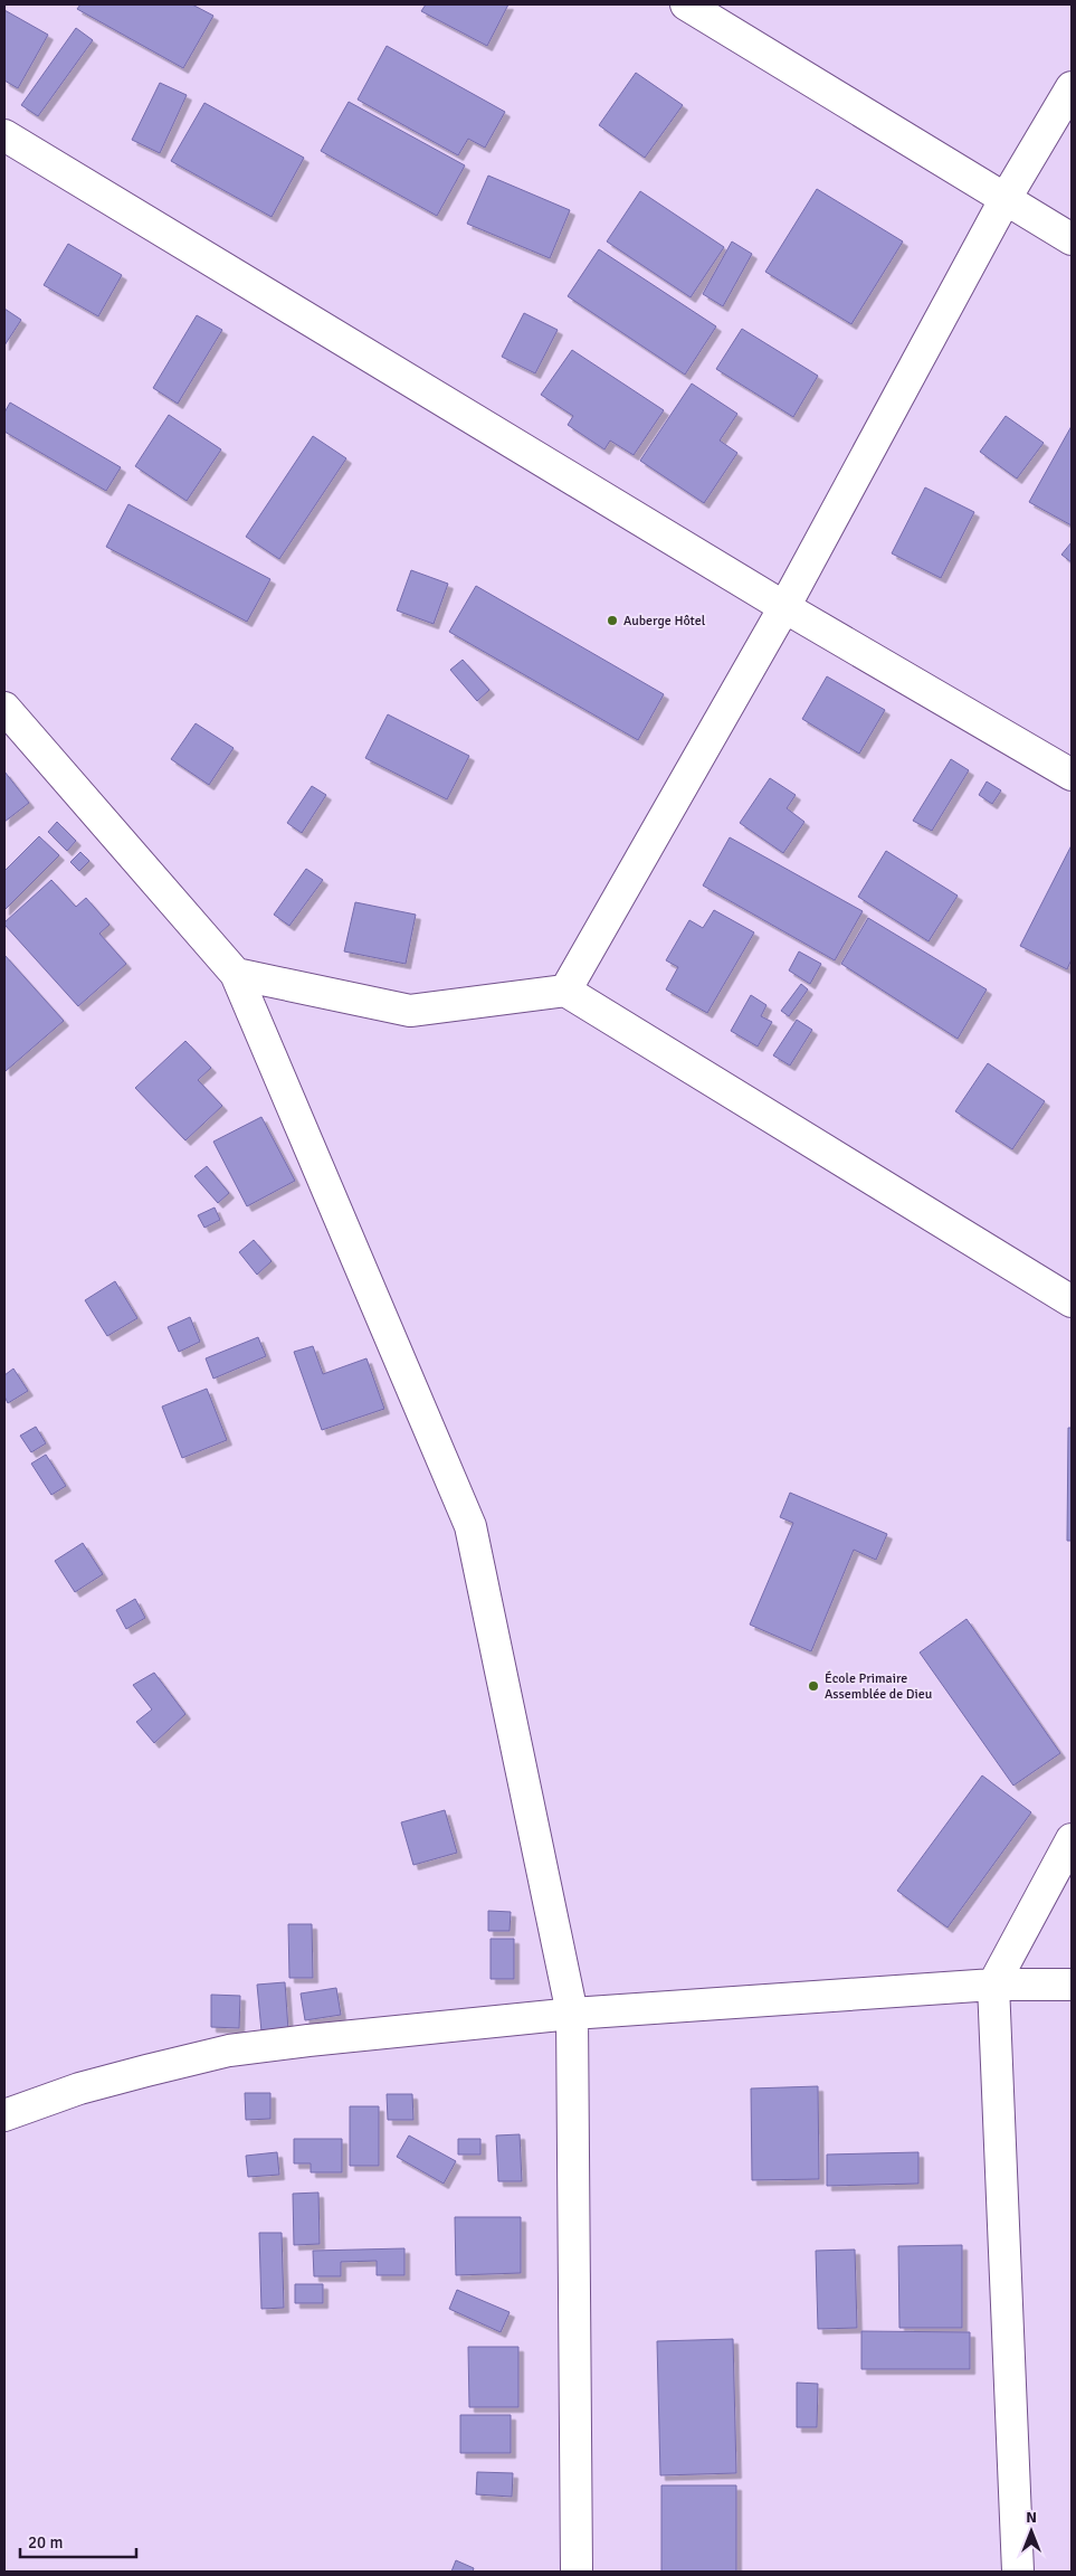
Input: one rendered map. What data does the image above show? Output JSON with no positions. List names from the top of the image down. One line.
{"places":["Auberge Hôtel","École Primaire Assemblée de Dieu"],"scale_bar":"20 m","north":"top"}
